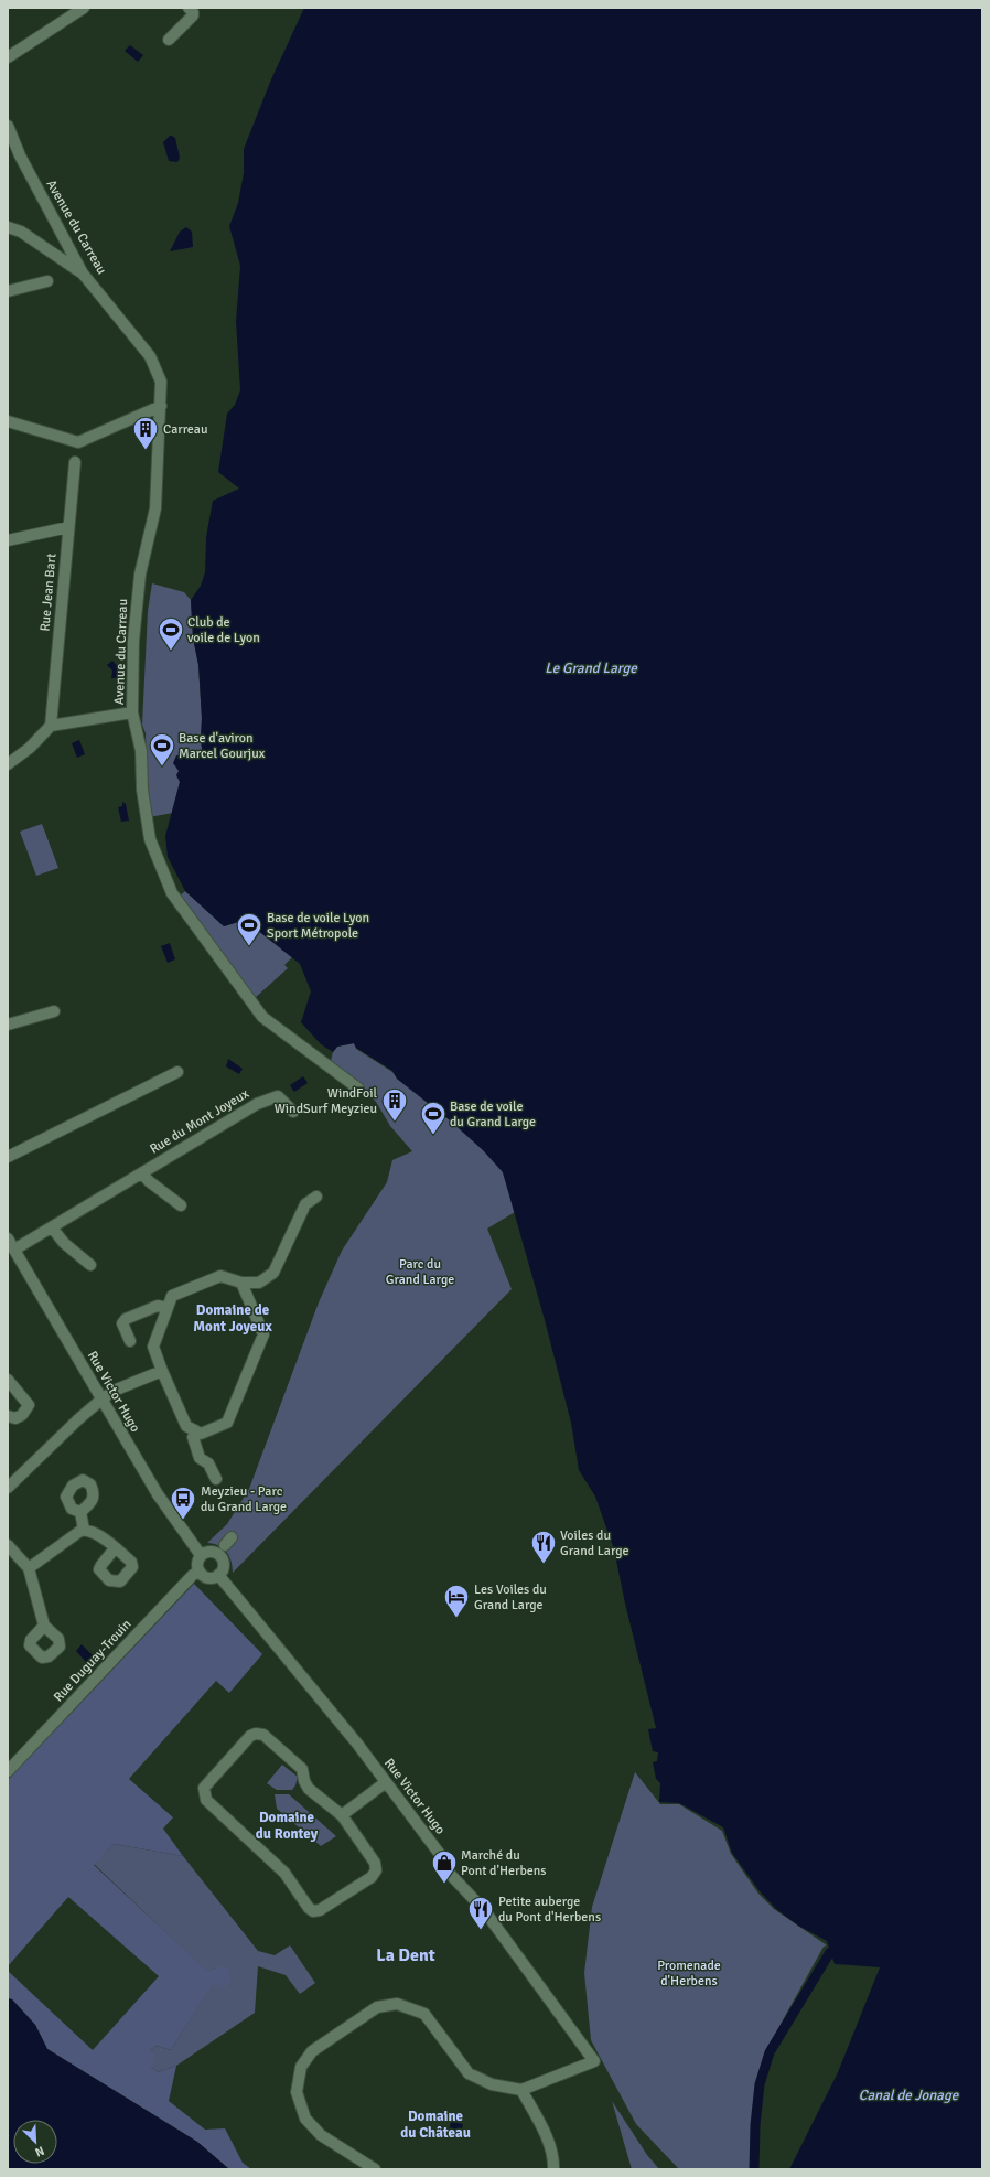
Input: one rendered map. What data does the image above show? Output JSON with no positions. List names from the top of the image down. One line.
{"streets":{"street":["Avenue du Carreau","Rue Jean Bart","Rue du Mont Joyeux","Rue Victor Hugo","Rue Duguay-Trouin"]},"crossings":[["Rue du Mont Joyeux","Rue Victor Hugo"],["Rue Victor Hugo","Rue Duguay-Trouin"]],"districts":["Domaine de Mont Joyeux","Domaine du Rontey","La Dent","Domaine du Château"],"water":["Le Grand Large","Canal de Jonage"],"parks":["Parc du Grand Large","Promenade d'Herbens"],"places":{"building":["Carreau","WindFoil WindSurf Meyzieu"],"sports":["Club de voile de Lyon","Base d'aviron Marcel Gourjux","Base de voile Lyon Sport Métropole","Base de voile du Grand Large"],"bus stop":["Meyzieu - Parc du Grand Large"],"restaurant":["Voiles du Grand Large","Petite auberge du Pont d'Herbens"],"hotel":["Les Voiles du Grand Large"],"shop":["Marché du Pont d'Herbens"]},"north":"bottom right"}
